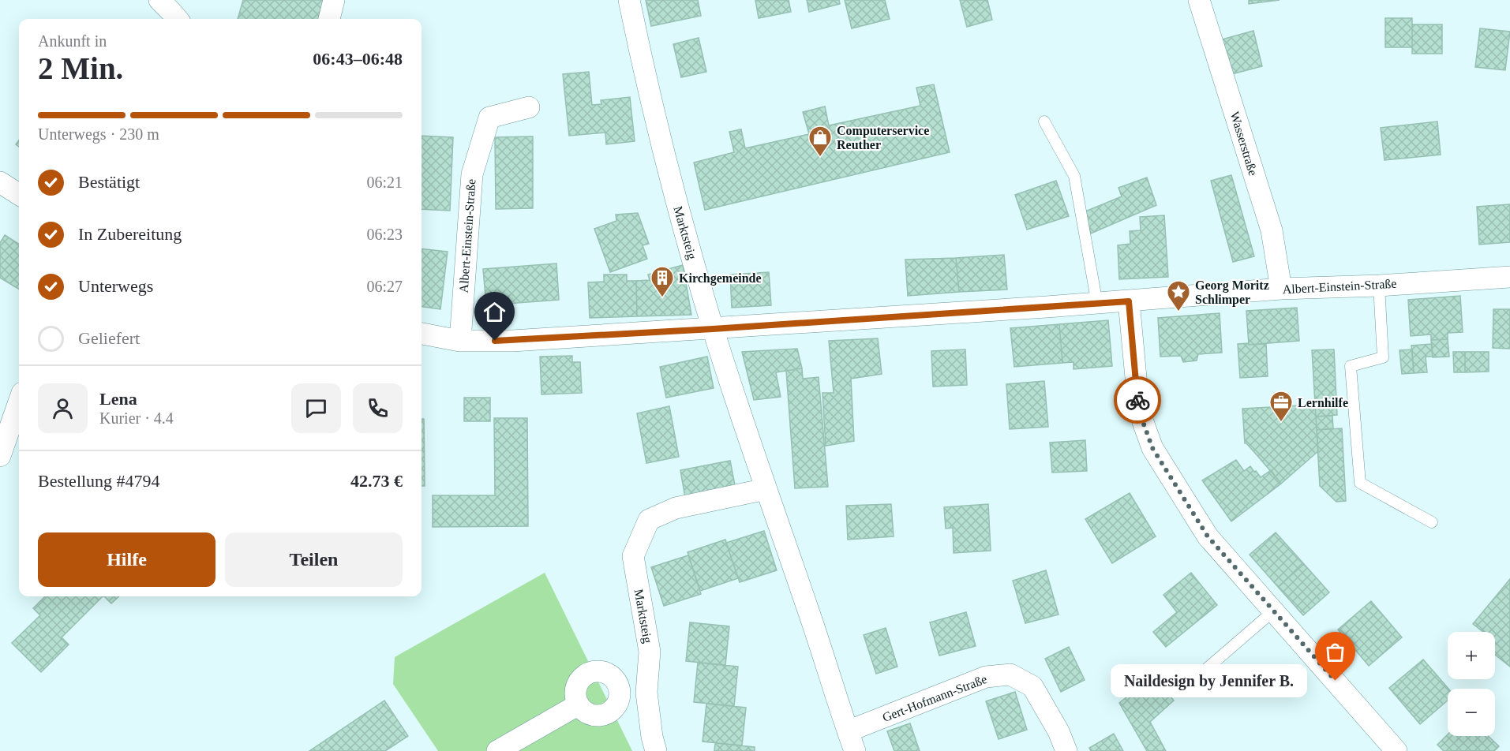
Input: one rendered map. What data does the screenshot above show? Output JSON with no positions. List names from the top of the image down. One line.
{"streets":{"street":["Wasserstraße","Marktsteig","Albert-Einstein-Straße","Gert-Hofmann-Straße"]},"crossings":[["Wasserstraße","Albert-Einstein-Straße"],["Marktsteig","Albert-Einstein-Straße"],["Marktsteig","Gert-Hofmann-Straße"]],"places":{"shop":["Computerservice Reuther"],"building":["Kirchgemeinde"],"place":["Georg Moritz Schlimper"],"office":["Lernhilfe"],"other":["Naildesign by Jennifer B."]},"page":{"heading":["2 Min.","Ankunft in","06:43–06:48"],"panel":["Lena","Kurier · 4.4","Bestellung #4794","42.73 €"],"bar":"Unterwegs · 230 m","list":[["Bestätigt","06:21"],["In Zubereitung","06:23"],["Unterwegs","06:27"],"Geliefert"],"buttons":["Hilfe","Teilen"],"map_buttons":["+","−"],"bubble":"Naildesign by Jennifer B."}}
